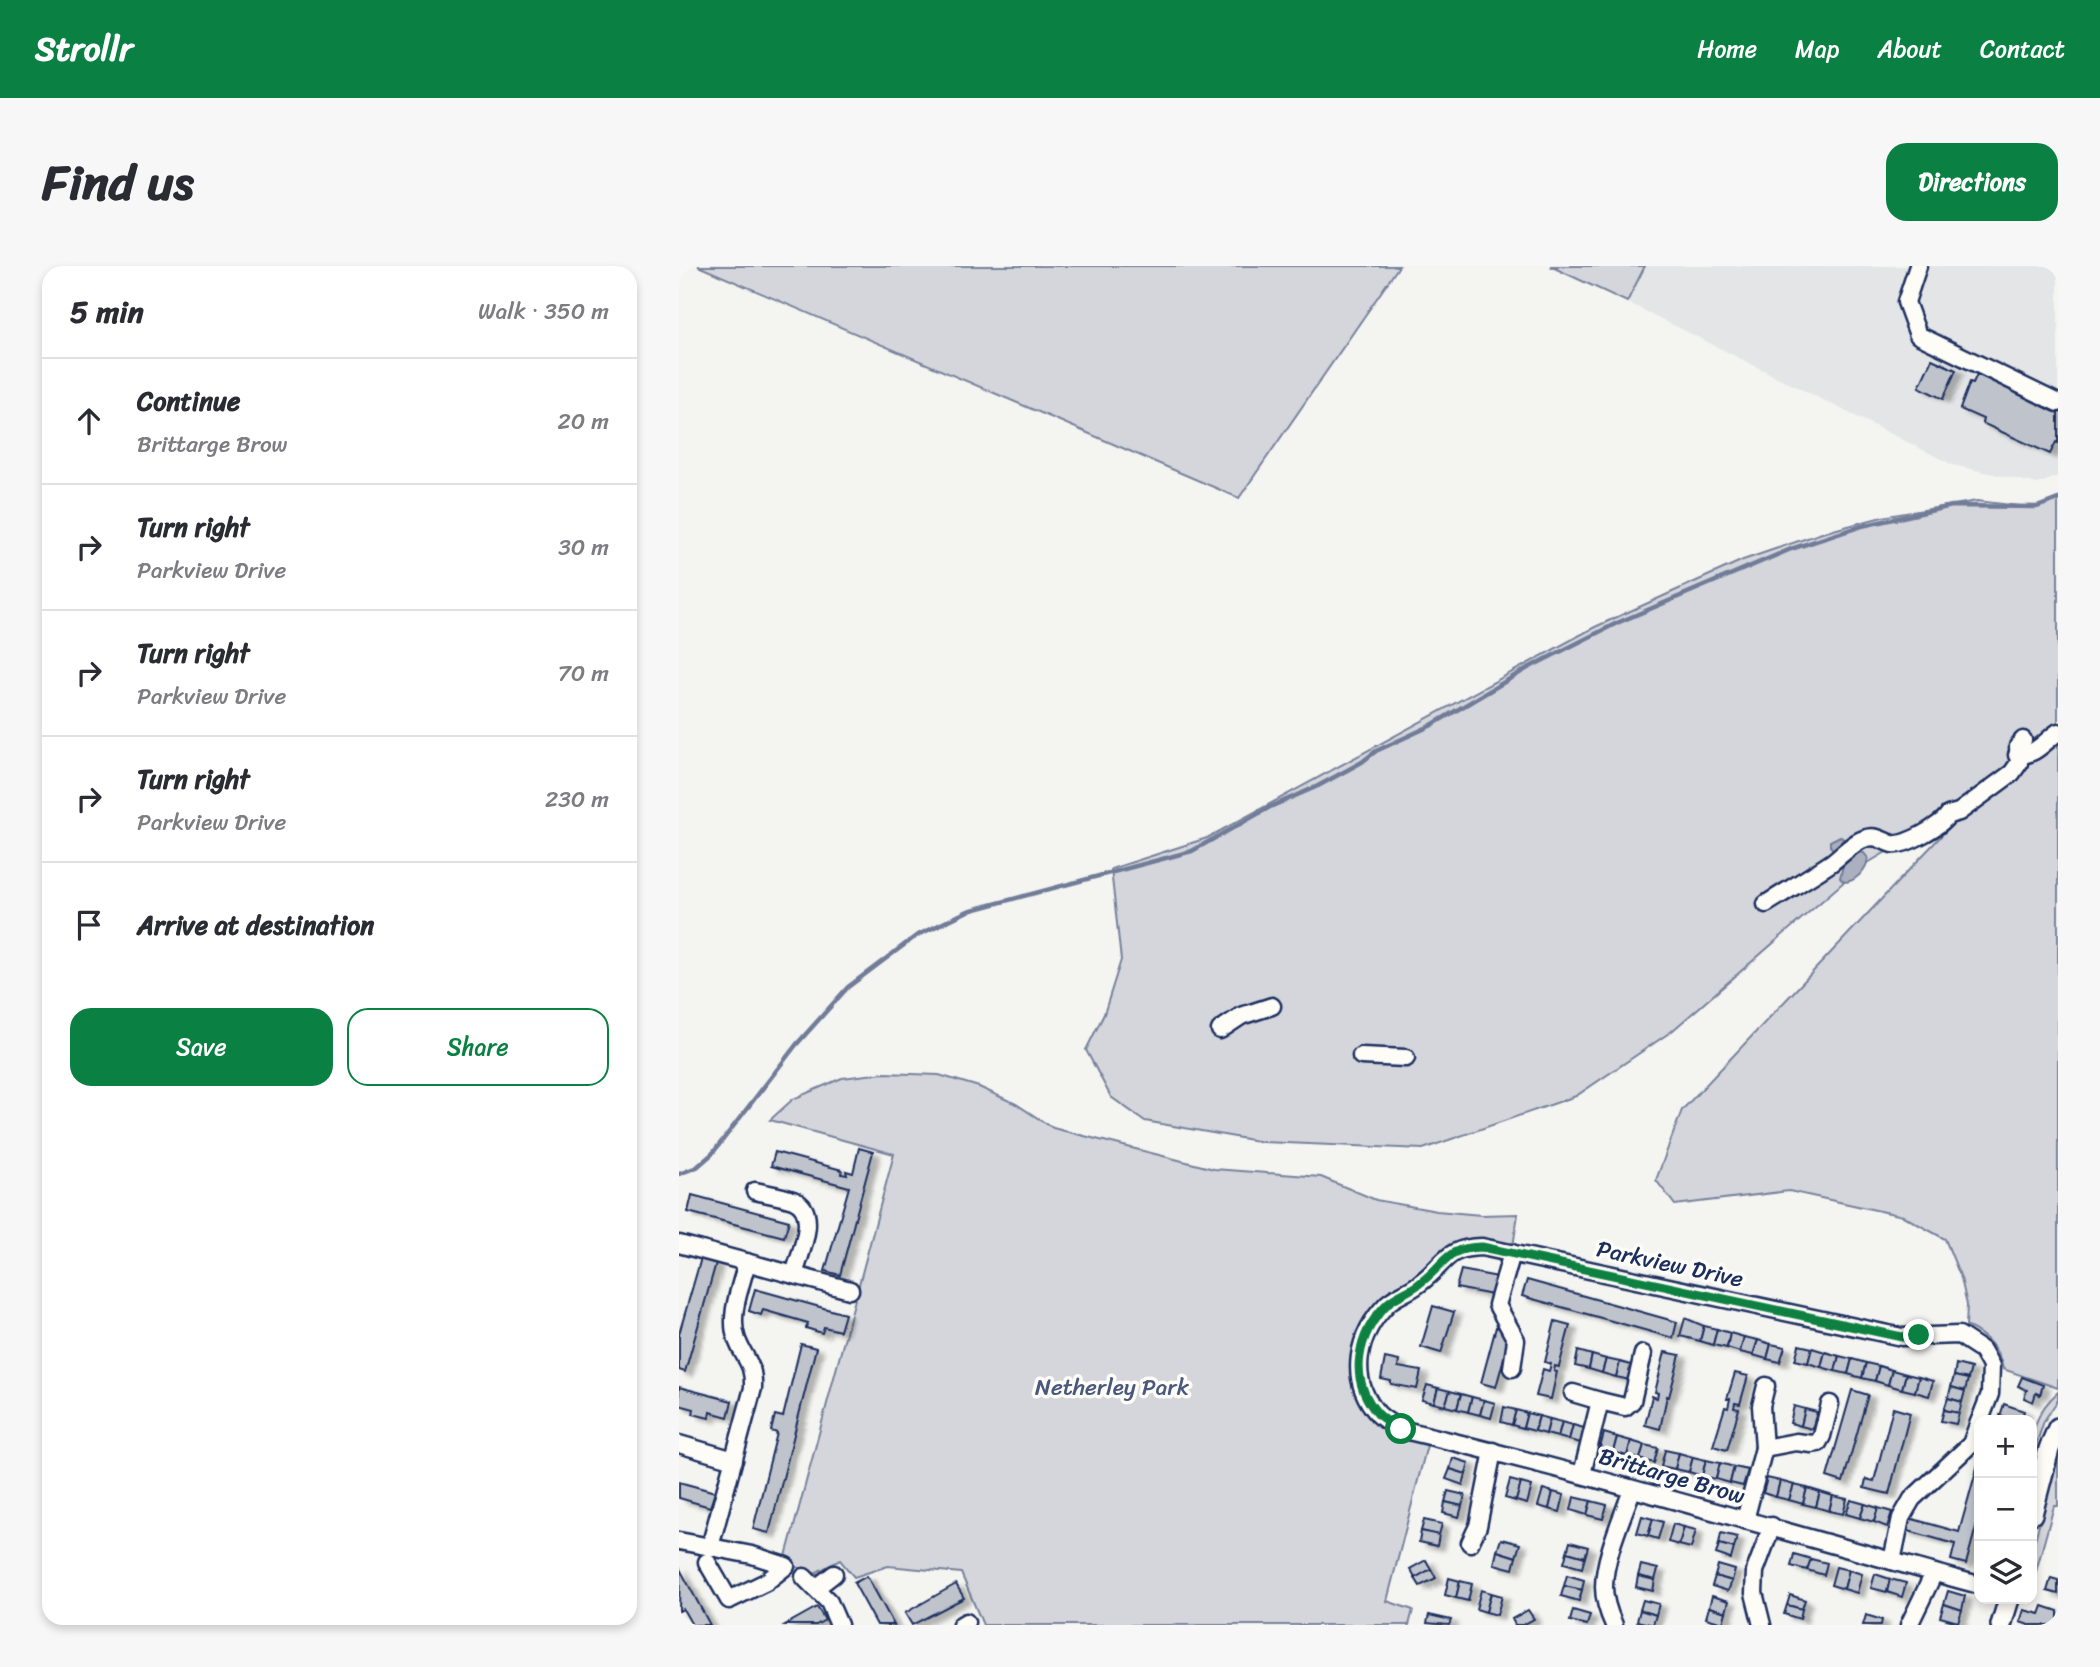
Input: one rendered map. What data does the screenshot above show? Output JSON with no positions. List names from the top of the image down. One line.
{"streets":{"street":["Parkview Drive","Brittarge Brow"]},"crossings":[["Parkview Drive","Brittarge Brow"]],"parks":["Netherley Park"],"page":{"header":"Strollr","nav":["Home","Map","About","Contact"],"title":"Find us","buttons":["Directions",["Save","Share"]],"heading":["5 min","Walk · 350 m"],"list":[["Continue","Brittarge Brow","20 m"],["Turn right","Parkview Drive","30 m"],["Turn right","Parkview Drive","70 m"],["Turn right","Parkview Drive","230 m"],"Arrive at destination"],"map_buttons":["+","−"]}}
